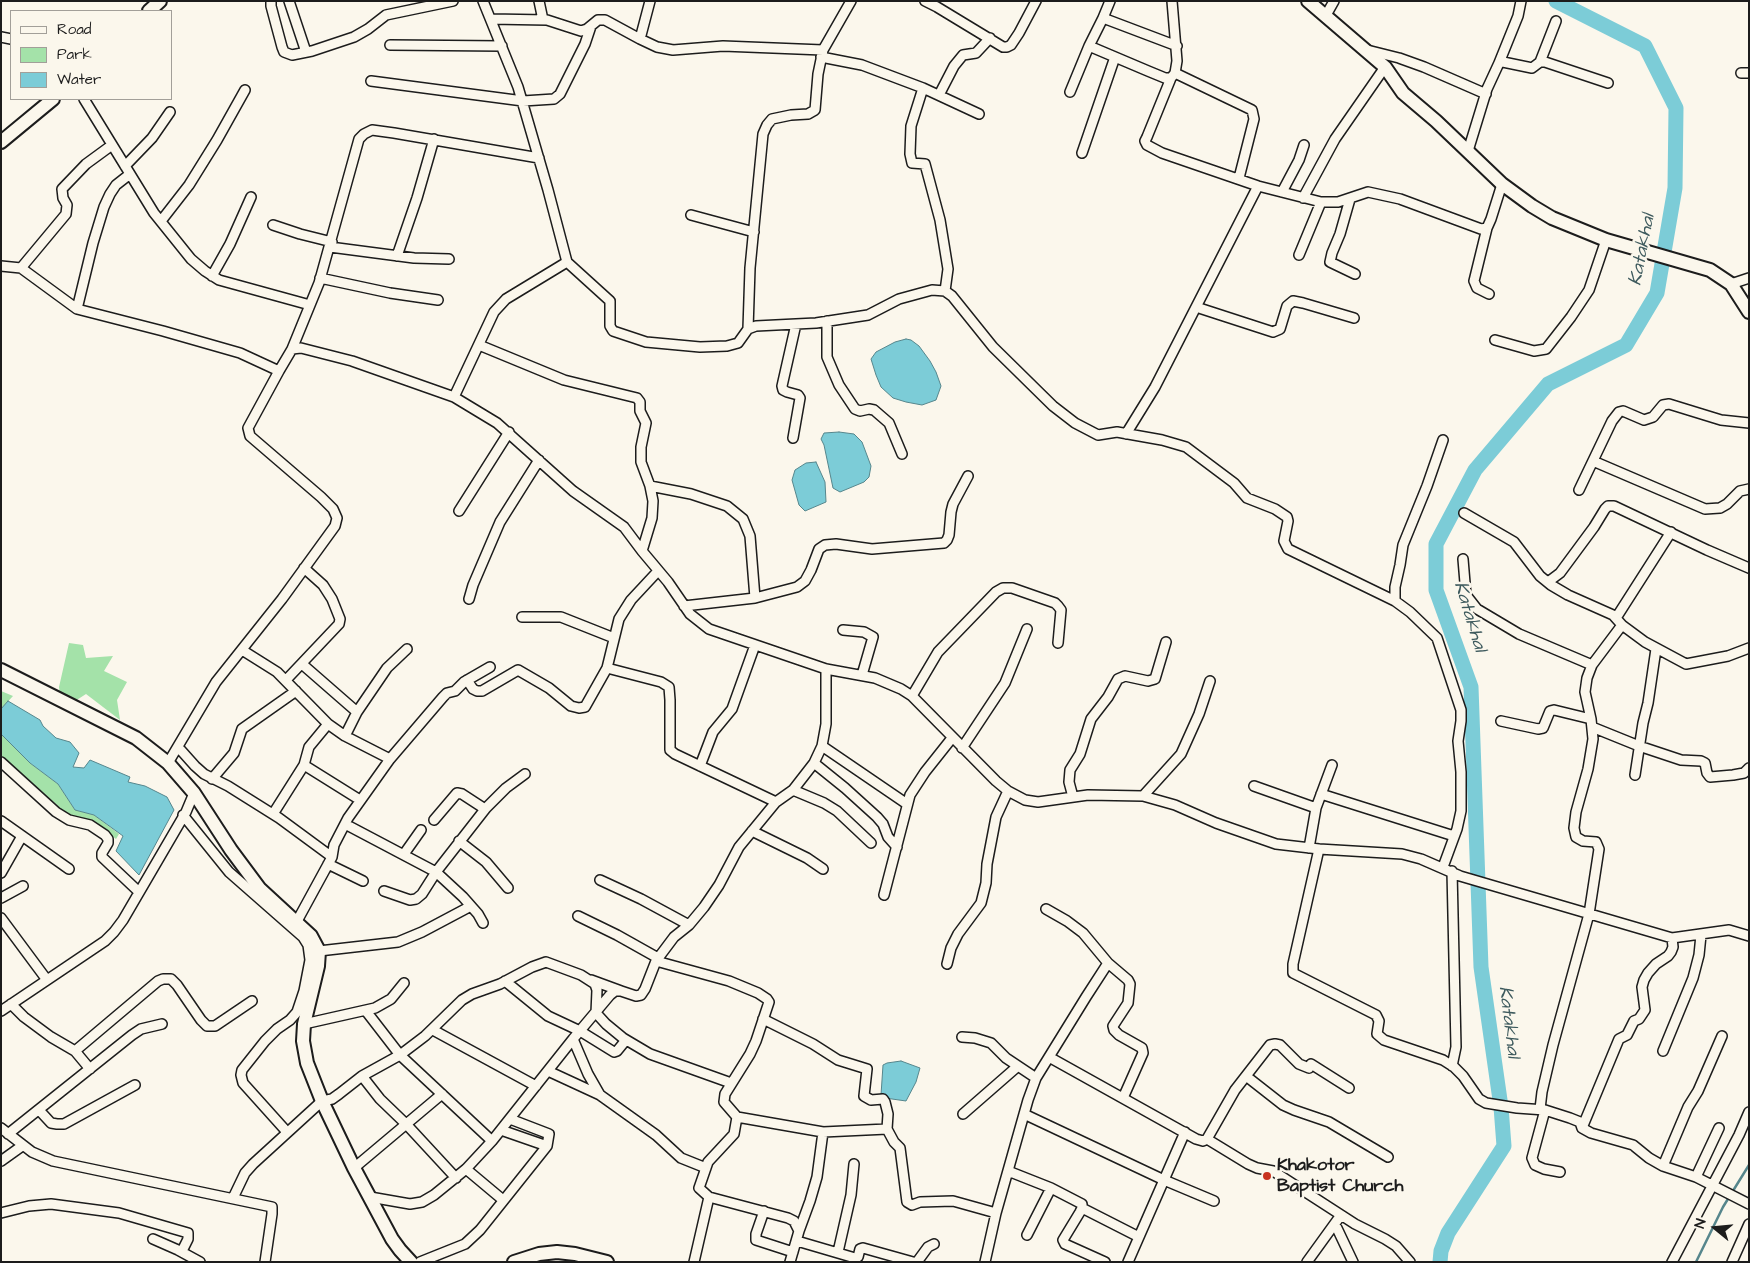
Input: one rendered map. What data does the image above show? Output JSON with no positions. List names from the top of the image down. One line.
{"water":["Katakhal"],"places":["Khakotor Baptist Church"],"legend":["Road","Park","Water"],"north":"left"}
